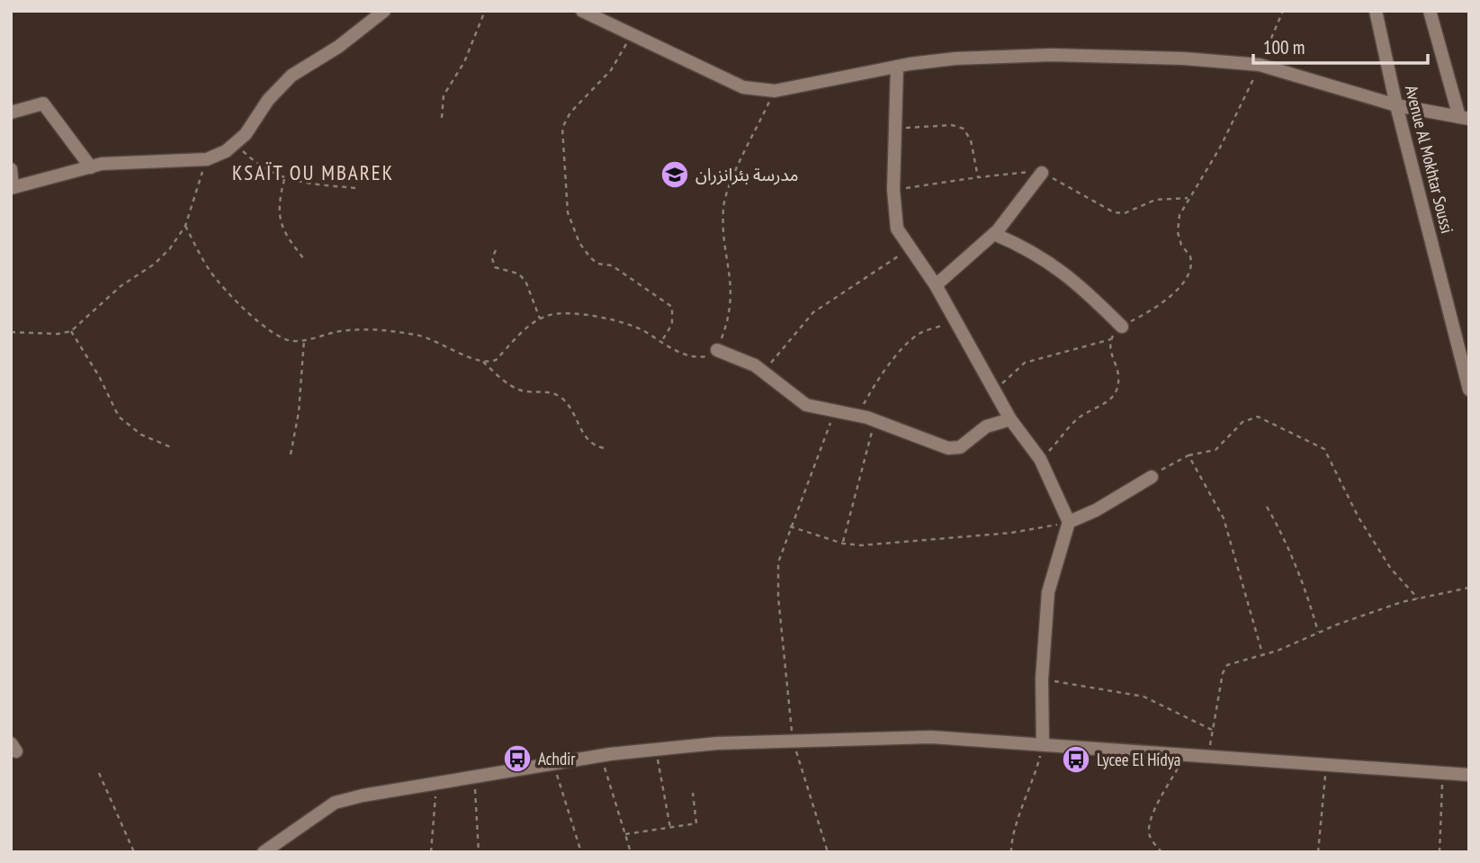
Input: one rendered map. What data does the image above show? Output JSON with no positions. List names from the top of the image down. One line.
{"streets":{"street":["Avenue Al Mokhtar Soussi"]},"districts":["KSAÏT OU MBAREK"],"places":{"school or university":["مدرسة بئرانزران"],"bus stop":["Achdir","Lycee El Hidya"]},"scale_bar":"100 m"}
